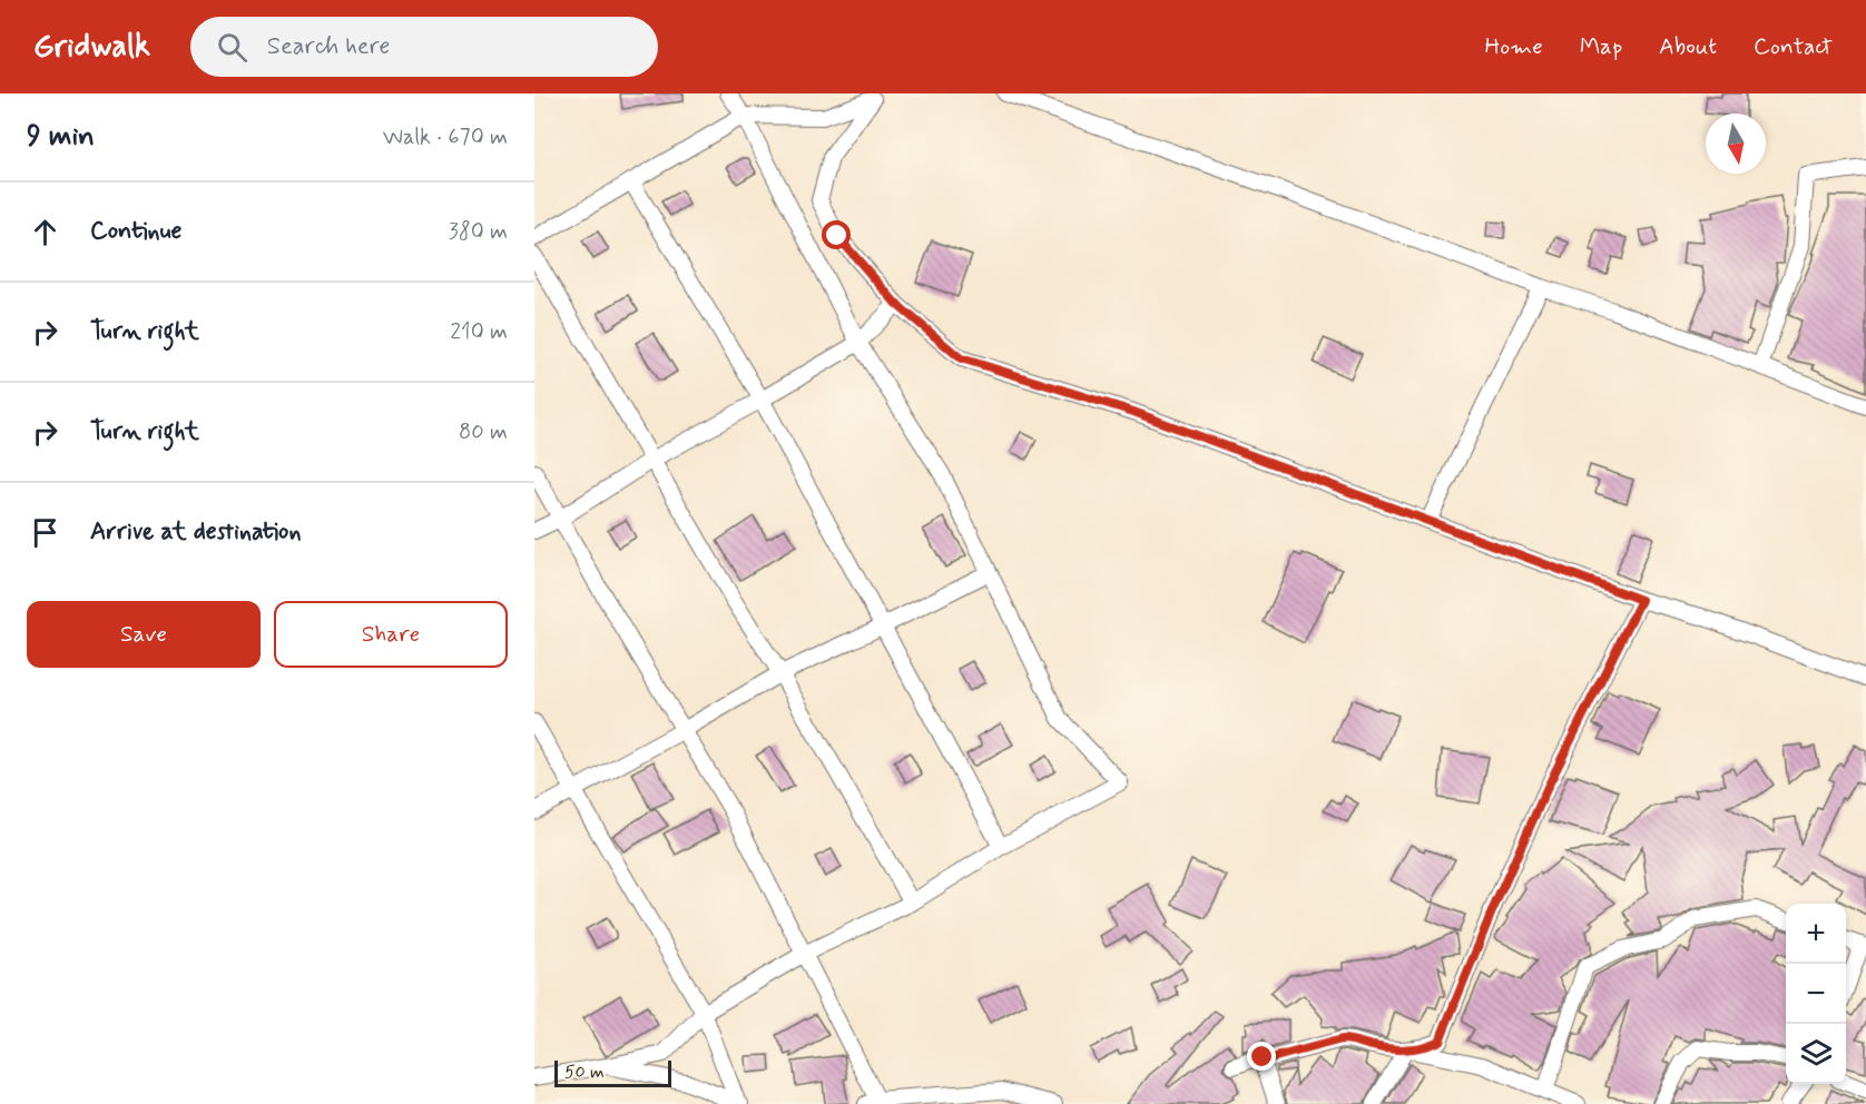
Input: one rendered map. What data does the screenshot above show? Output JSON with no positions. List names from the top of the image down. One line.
{"scale_bar":"50 m","north":"bottom","page":{"header":"Gridwalk","search":"Search here","nav":["Home","Map","About","Contact"],"heading":["9 min","Walk · 670 m"],"list":[["Continue","380 m"],["Turn right","210 m"],["Turn right","80 m"],"Arrive at destination"],"buttons":["Save","Share"],"map_buttons":["+","−"],"scale":"50 m"}}
